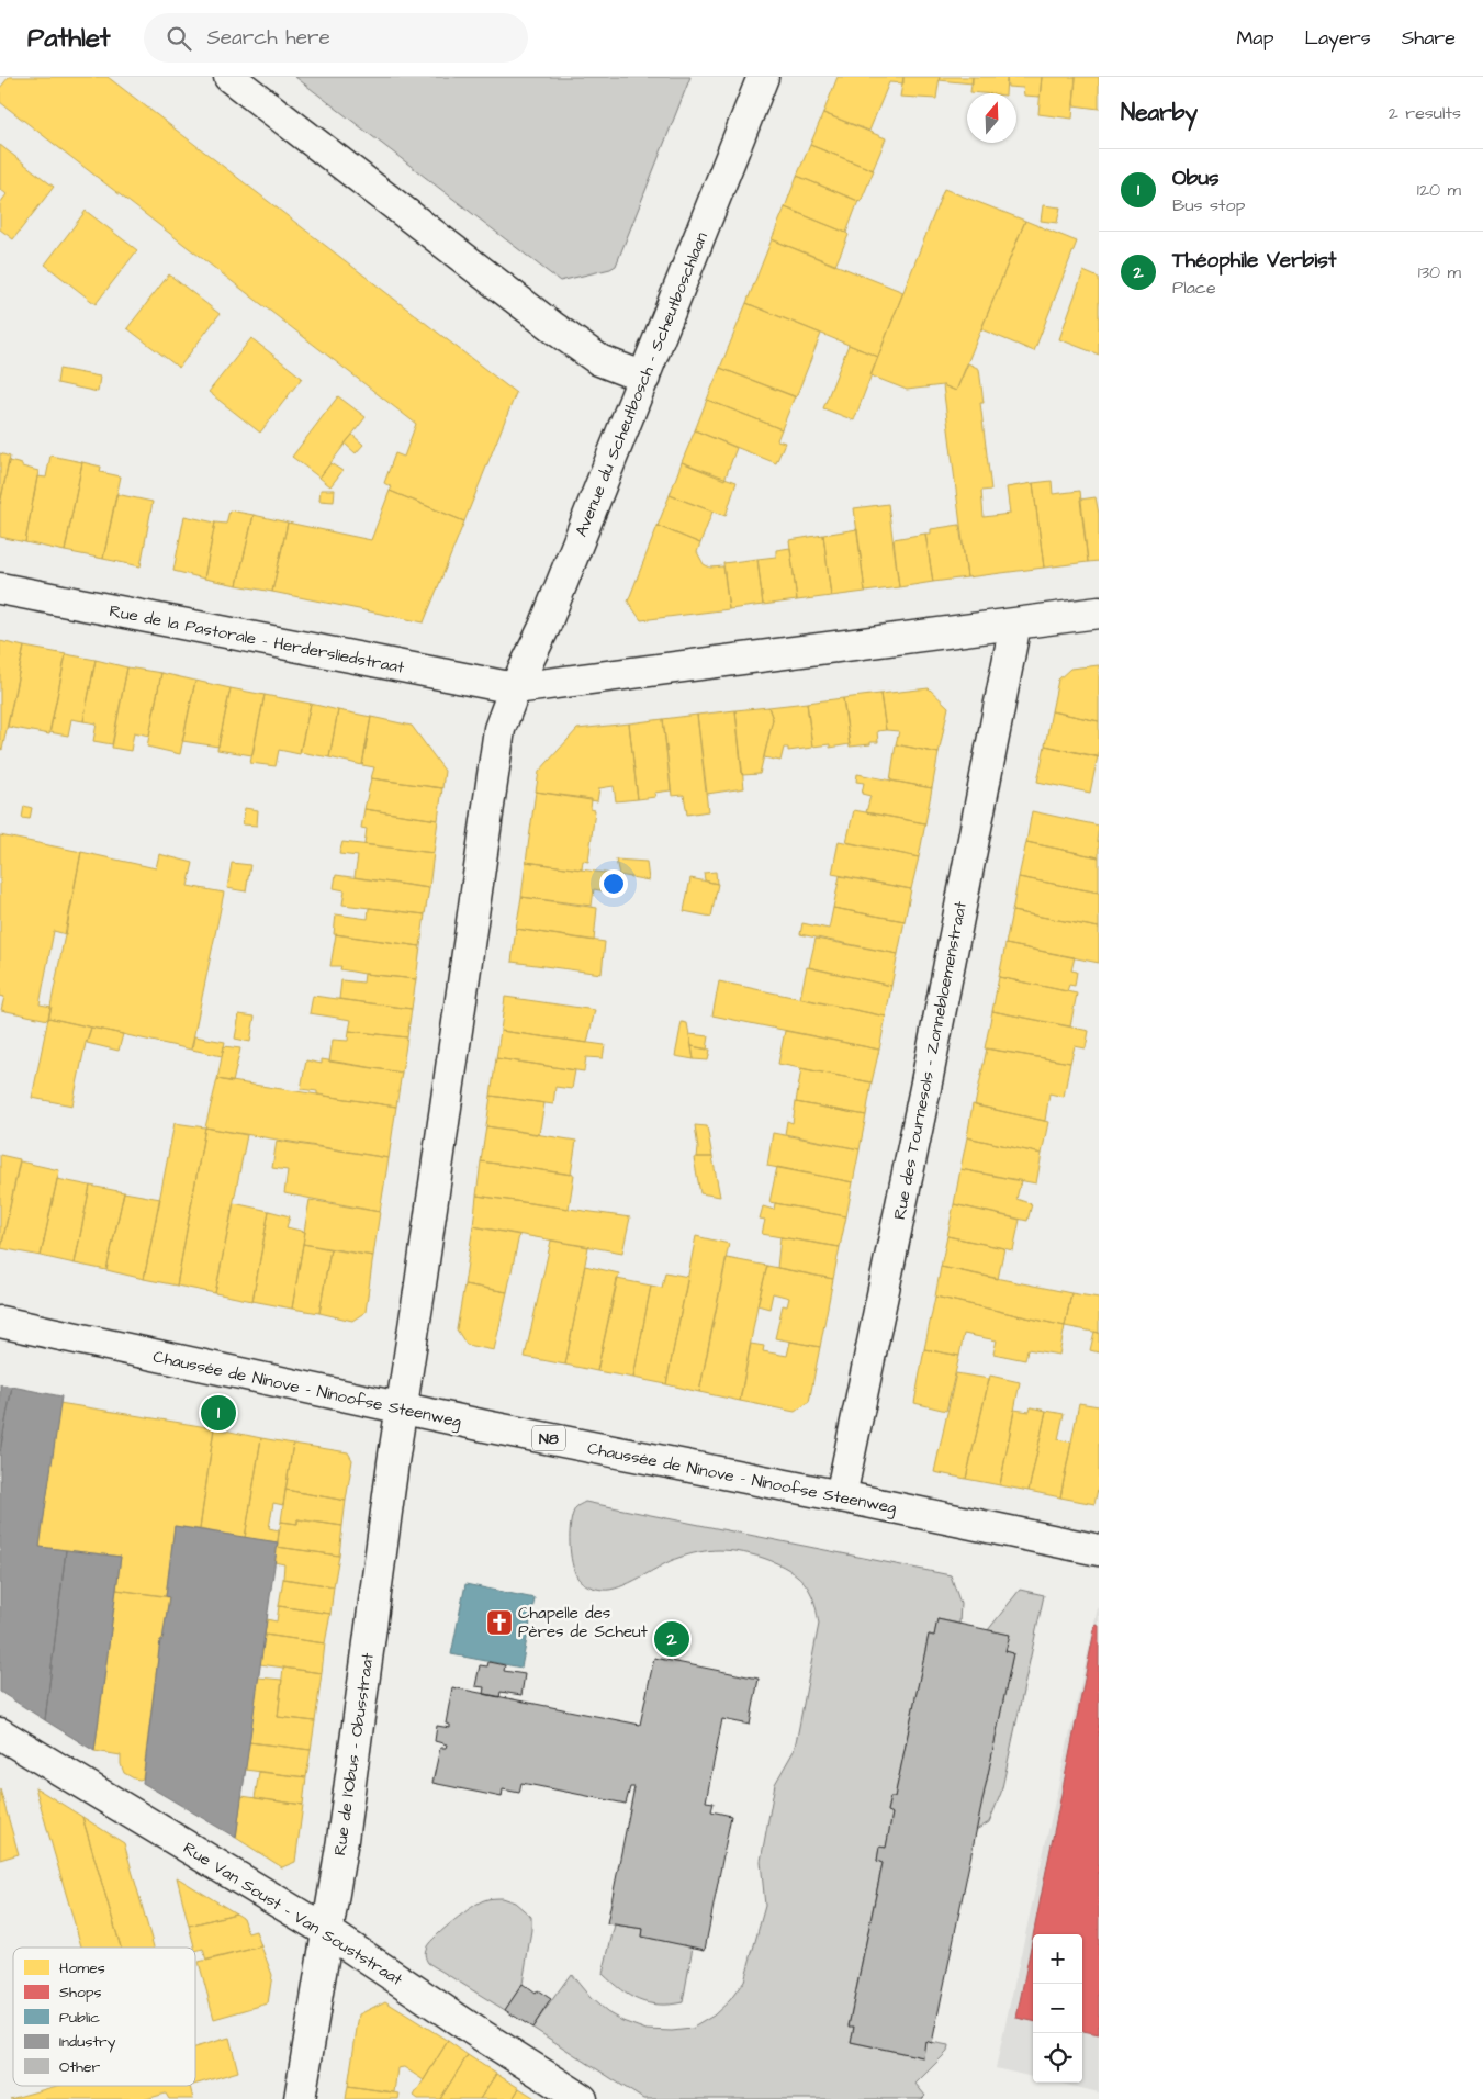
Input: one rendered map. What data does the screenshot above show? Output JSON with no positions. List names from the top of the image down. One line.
{"streets":{"street":["Avenue du Scheutbosch - Scheutboschlaan","Rue de la Pastorale - Herdersliedstraat","Rue des Tournesols - Zonnebloemenstraat","Chaussée de Ninove - Ninoofse Steenweg","N8","Rue de l'Obus - Obusstraat","Rue Van Soust - Van Souststraat"]},"crossings":[["Avenue du Scheutbosch - Scheutboschlaan","Rue de la Pastorale - Herdersliedstraat"],["Avenue du Scheutbosch - Scheutboschlaan","Chaussée de Ninove - Ninoofse Steenweg"],["Avenue du Scheutbosch - Scheutboschlaan","Rue de l'Obus - Obusstraat"],["Rue de la Pastorale - Herdersliedstraat","Rue des Tournesols - Zonnebloemenstraat"],["Rue des Tournesols - Zonnebloemenstraat","Chaussée de Ninove - Ninoofse Steenweg"],["Chaussée de Ninove - Ninoofse Steenweg","Rue de l'Obus - Obusstraat"],["Rue de l'Obus - Obusstraat","Rue Van Soust - Van Souststraat"]],"places":{"church":["Chapelle des Pères de Scheut"]},"legend":["Homes","Shops","Public","Industry","Other"],"north":"top","page":{"header":"Pathlet","search":"Search here","nav":["Map","Layers","Share"],"heading":["Nearby","2 results"],"list":[{"mark":"1","name":"Obus","note":"Bus stop","value":"120 m"},{"mark":"2","name":"Théophile Verbist","note":"Place","value":"130 m"}],"pins":["1","2"],"map_buttons":["+","−"]}}
